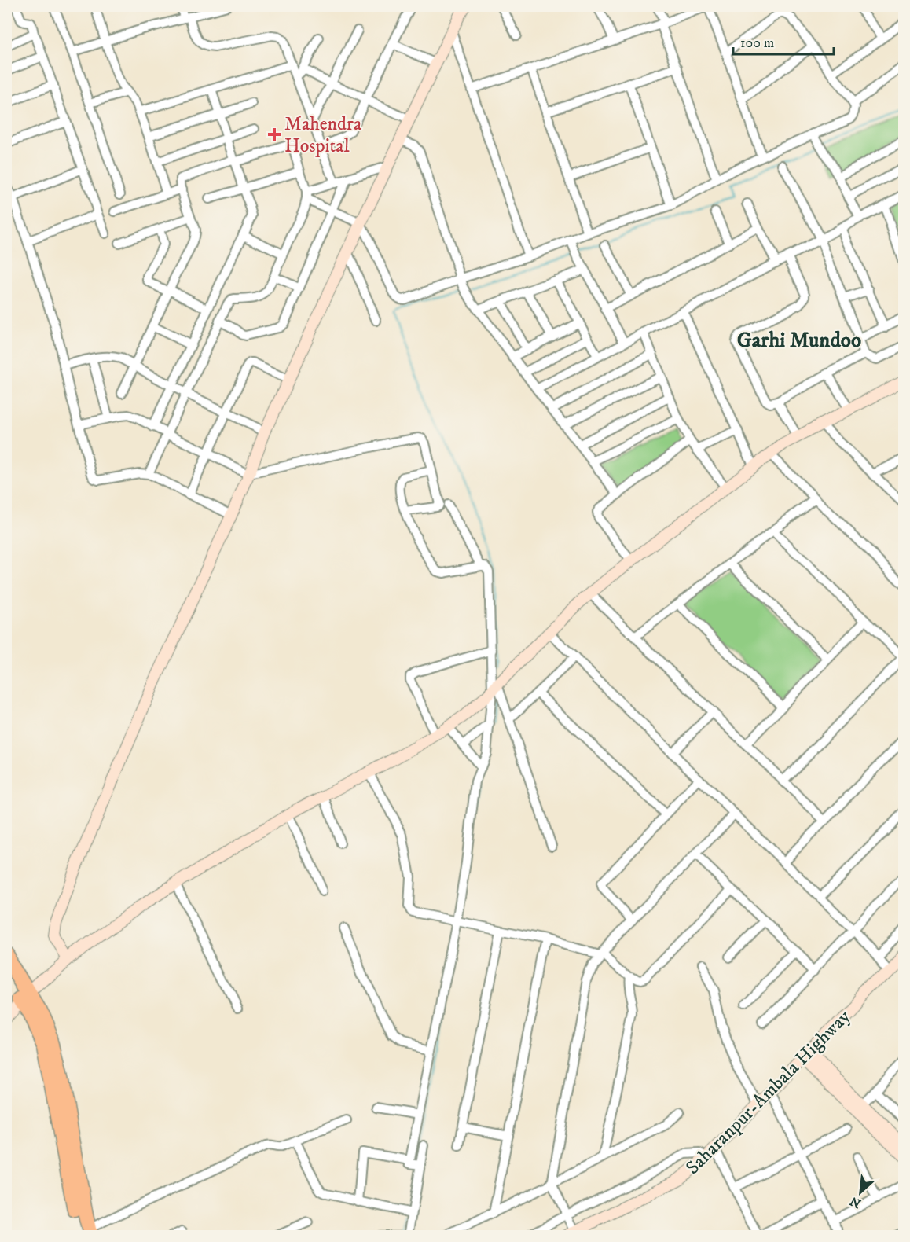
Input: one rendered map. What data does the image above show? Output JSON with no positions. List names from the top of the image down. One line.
{"streets":{"street":["Saharanpur-Ambala Highway"]},"districts":["Garhi Mundoo"],"places":{"health":["Mahendra Hospital"]},"scale_bar":"100 m","north":"bottom left"}
